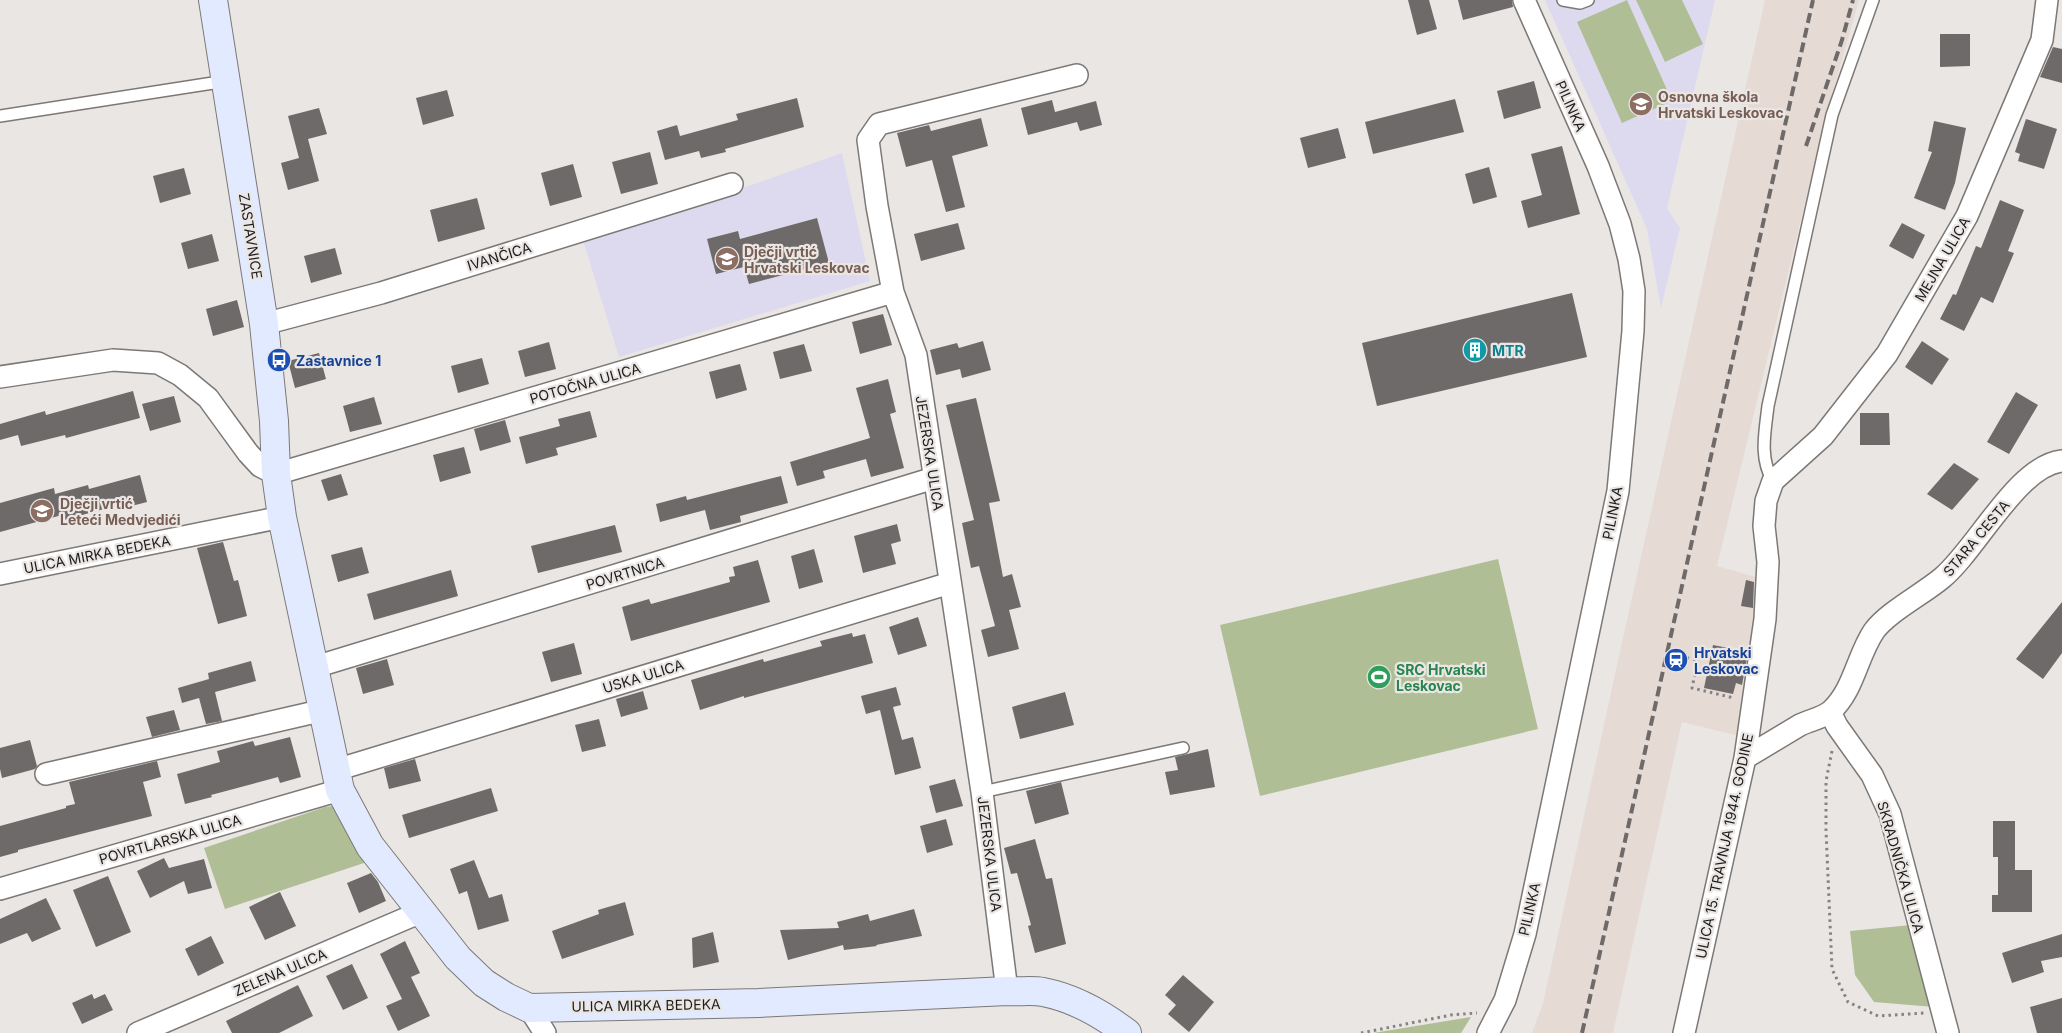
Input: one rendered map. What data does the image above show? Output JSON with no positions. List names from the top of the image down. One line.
{"streets":{"main road":["ZASTAVNICE","ULICA MIRKA BEDEKA"],"street":["PILINKA","IVANČICA","MEJNA ULICA","POTOČNA ULICA","JEZERSKA ULICA","STARA CESTA","POVRTNICA","USKA ULICA","POVRTLARSKA ULICA","ULICA 15. TRAVNJA 1944. GODINE","SKRADNIČKA ULICA","ZELENA ULICA"]},"crossings":[["ZASTAVNICE","IVANČICA"],["ZASTAVNICE","POTOČNA ULICA"],["ZASTAVNICE","ULICA MIRKA BEDEKA"],["MEJNA ULICA","ULICA 15. TRAVNJA 1944. GODINE"],["POTOČNA ULICA","JEZERSKA ULICA"],["POTOČNA ULICA","ULICA MIRKA BEDEKA"],["JEZERSKA ULICA","ULICA MIRKA BEDEKA"],["JEZERSKA ULICA","POVRTNICA"],["JEZERSKA ULICA","USKA ULICA"],["STARA CESTA","ULICA 15. TRAVNJA 1944. GODINE"],["STARA CESTA","SKRADNIČKA ULICA"],["ULICA MIRKA BEDEKA","POVRTNICA"],["ULICA MIRKA BEDEKA","USKA ULICA"],["ULICA MIRKA BEDEKA","POVRTLARSKA ULICA"],["ULICA MIRKA BEDEKA","ZELENA ULICA"],["USKA ULICA","POVRTLARSKA ULICA"]],"places":{"school or university":["Osnovna škola Hrvatski Leskovac","Dječji vrtić Hrvatski Leskovac","Dječji vrtić Leteći Medvjedići"],"building":["MTR"],"bus stop":["Zastavnice 1"],"station":["Hrvatski Leskovac"],"sports":["SRC Hrvatski Leskovac"]}}
